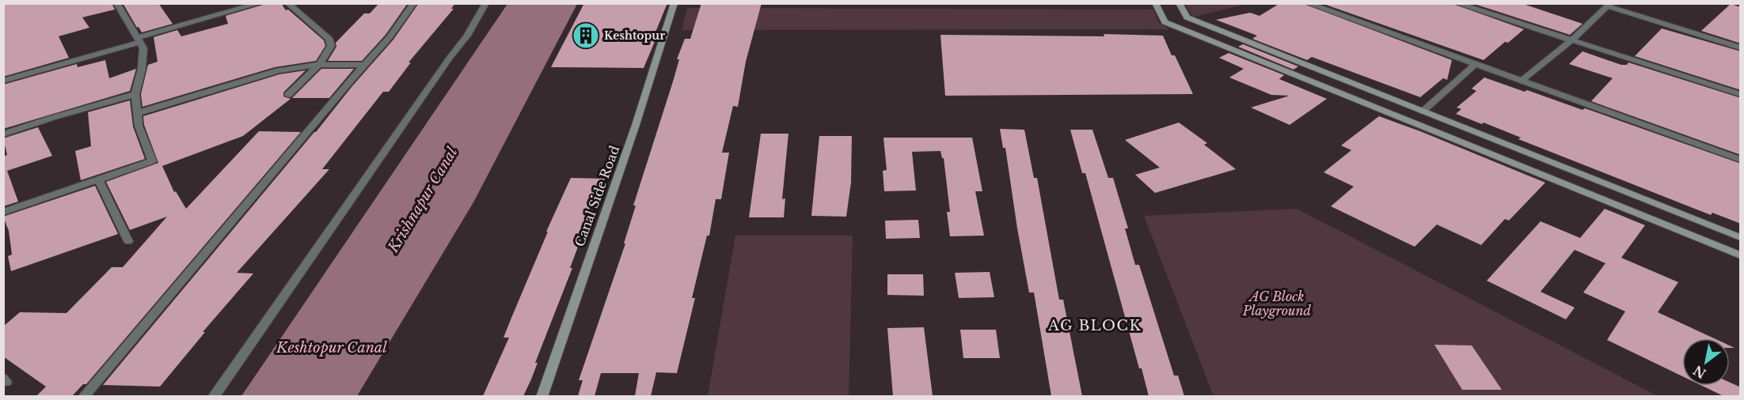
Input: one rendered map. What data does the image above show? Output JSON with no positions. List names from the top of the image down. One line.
{"streets":{"main road":["Canal Side Road"]},"districts":["AG BLOCK"],"water":["Krishnapur Canal","Keshtopur Canal"],"parks":["AG Block Playground"],"places":{"building":["Keshtopur"]},"north":"bottom left"}
